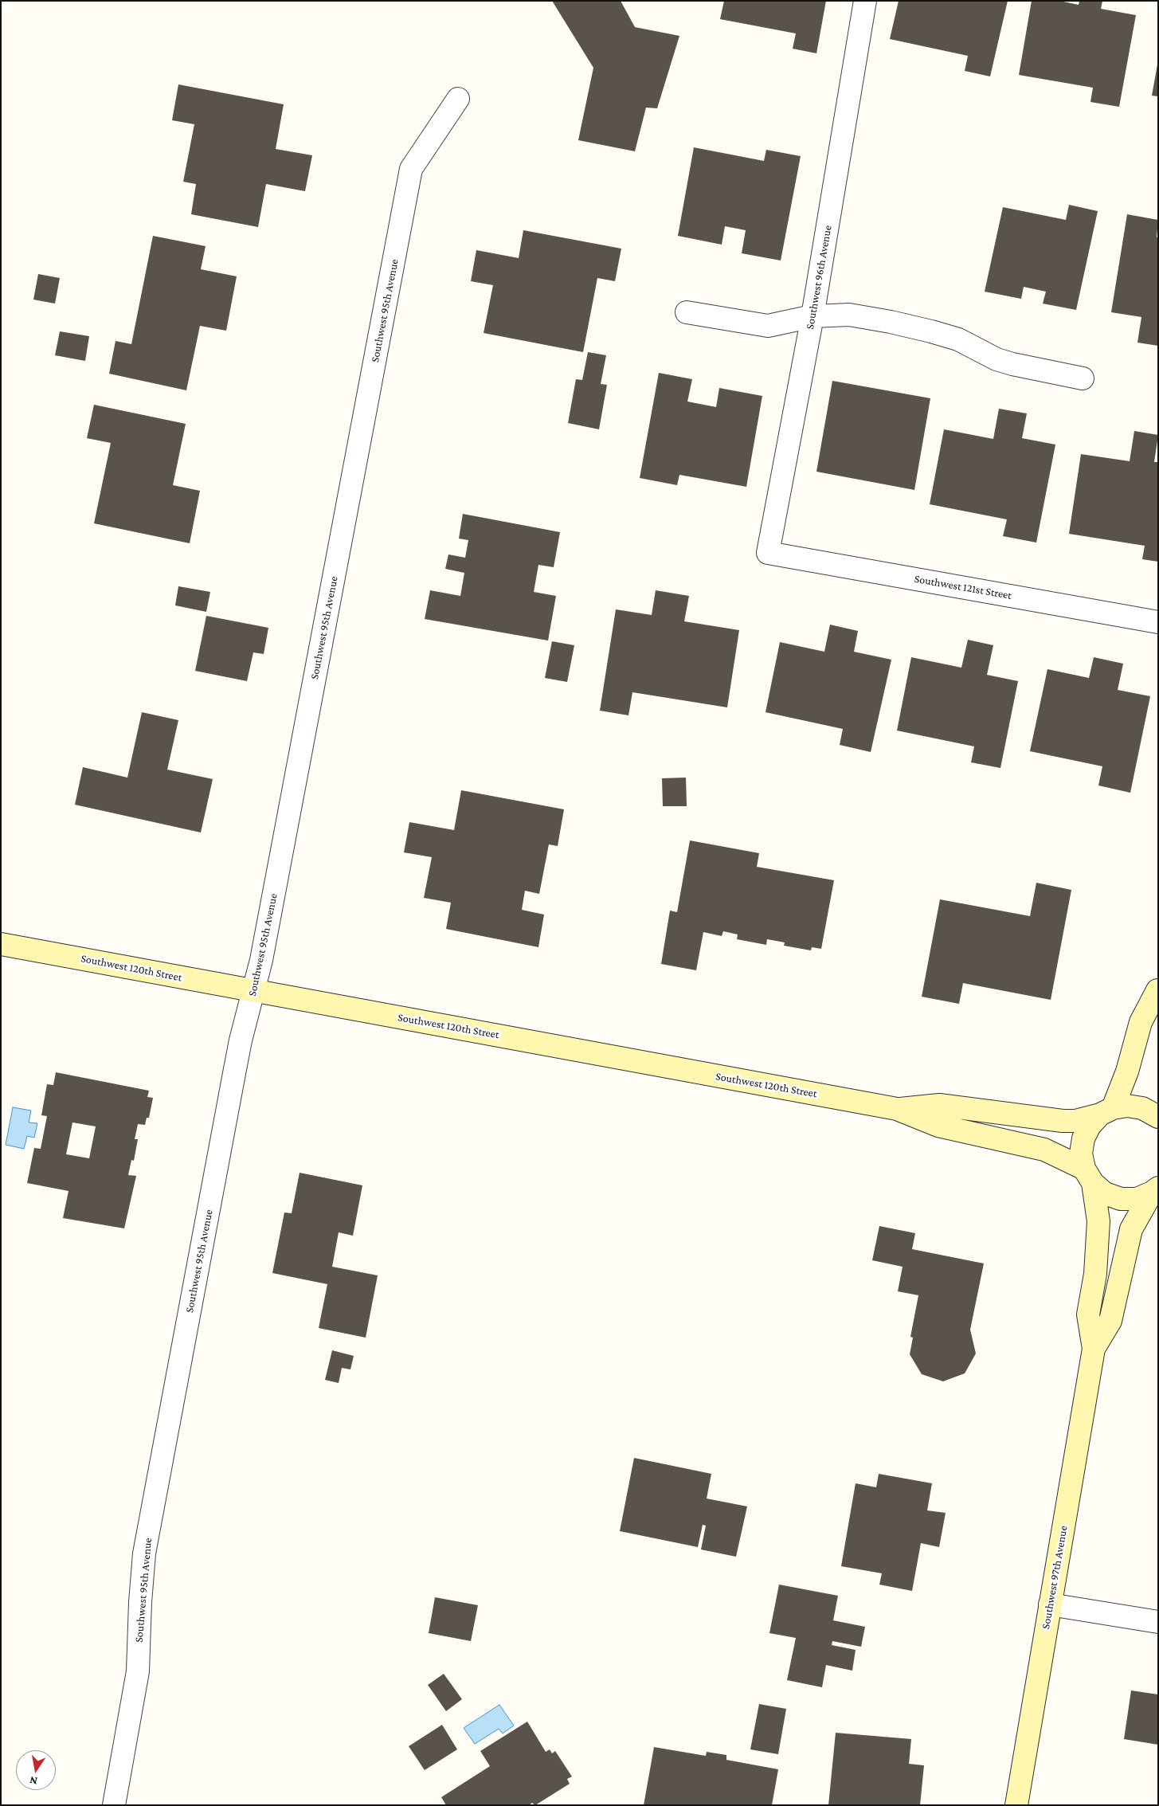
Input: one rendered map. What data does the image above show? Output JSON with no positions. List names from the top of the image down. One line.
{"streets":{"street":["Southwest 96th Avenue","Southwest 95th Avenue","Southwest 121st Street","Southwest 120th Street","Southwest 97th Avenue"]},"crossings":[["Southwest 96th Avenue","Southwest 121st Street"],["Southwest 95th Avenue","Southwest 120th Street"],["Southwest 120th Street","Southwest 97th Avenue"]],"north":"bottom"}
